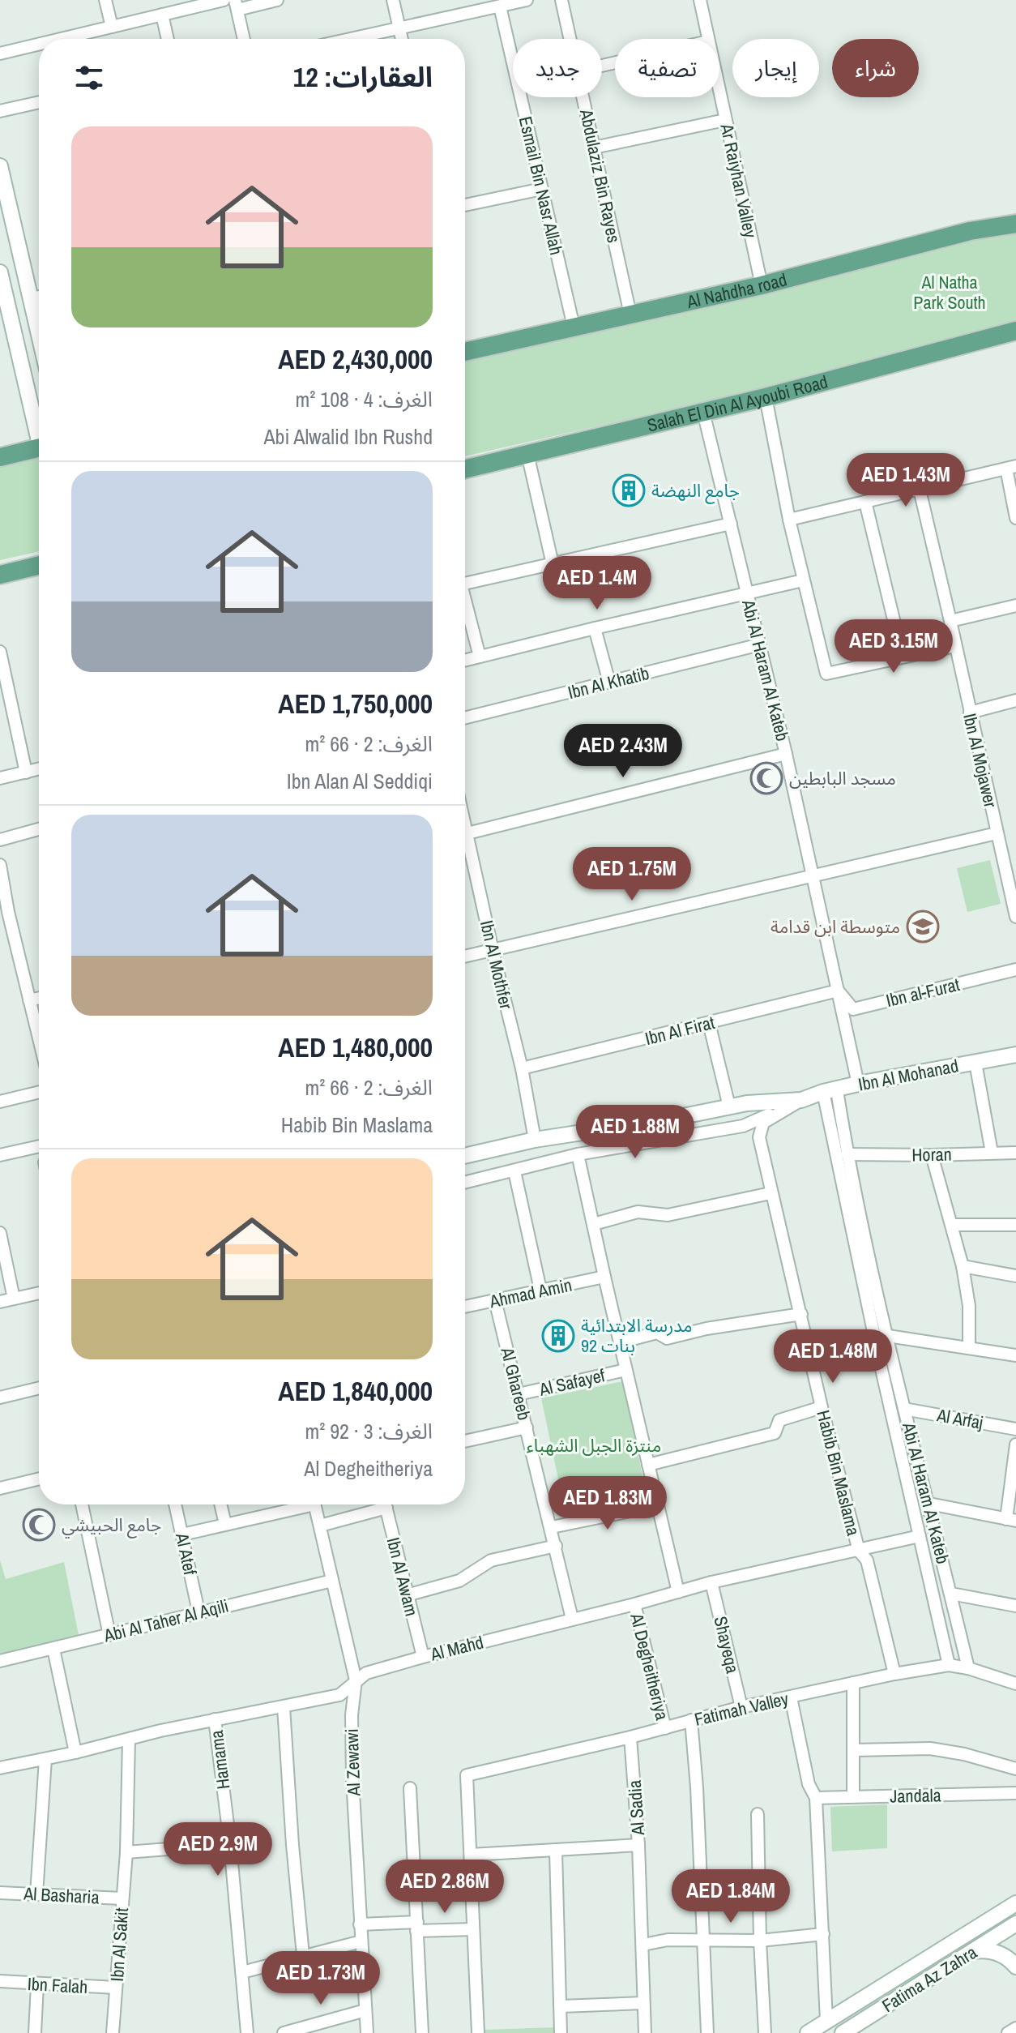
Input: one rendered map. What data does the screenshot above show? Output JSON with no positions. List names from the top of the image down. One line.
{"streets":{"main road":["Al Nahdha road","Salah El Din Al Ayoubi Road"],"street":["Abdulaziz Bin Rayes","Ar Raiyhan Valley","Esmail Bin Nasr Allah","Abi Al Haram Al Kateb","Ibn Al Khatib","Ibn Al Mojawer","Ibn Al Mothfer","Ibn al-Furat","Ibn Al Firat","Ibn Al Mohanad","Horan","Ahmad Amin","Al Safayef","Al Ghareeb","Al Arfaj","Habib Bin Maslama","Al Atef","Ibn Al Awam","Abi Al Taher Al Aqili","Shayeqa","Al Mahd","Al Degheitheriya","Fatimah Valley","Hamama","Al Zewawi","Jandala","Al Sadia","Al Basharia","Ibn Al Sakit","Fatima Az Zahra","Ibn Falah"]},"crossings":[["Abdulaziz Bin Rayes","Al Nahdha road"],["Ar Raiyhan Valley","Al Nahdha road"],["Esmail Bin Nasr Allah","Al Nahdha road"],["Salah El Din Al Ayoubi Road","Abi Al Haram Al Kateb"],["Abi Al Haram Al Kateb","Ibn Al Khatib"],["Abi Al Haram Al Kateb","Ibn al-Furat"],["Abi Al Haram Al Kateb","Ibn Al Firat"],["Abi Al Haram Al Kateb","Ibn Al Mohanad"],["Abi Al Haram Al Kateb","Horan"],["Abi Al Haram Al Kateb","Al Arfaj"],["Abi Al Haram Al Kateb","Al Mahd"],["Abi Al Haram Al Kateb","Fatimah Valley"],["Ibn Al Mothfer","Ibn Al Firat"],["Ibn Al Mothfer","Ibn Al Mohanad"],["Ibn al-Furat","Ibn Al Firat"],["Ibn Al Mohanad","Habib Bin Maslama"],["Ahmad Amin","Al Ghareeb"],["Al Safayef","Al Ghareeb"],["Al Ghareeb","Al Mahd"],["Habib Bin Maslama","Al Mahd"],["Habib Bin Maslama","Fatimah Valley"],["Al Atef","Abi Al Taher Al Aqili"],["Ibn Al Awam","Al Mahd"],["Abi Al Taher Al Aqili","Al Zewawi"],["Shayeqa","Al Mahd"],["Shayeqa","Fatimah Valley"],["Al Mahd","Al Degheitheriya"],["Al Mahd","Hamama"],["Al Mahd","Al Zewawi"],["Al Mahd","Ibn Al Sakit"],["Al Degheitheriya","Fatimah Valley"],["Fatimah Valley","Al Sadia"],["Al Basharia","Ibn Al Sakit"],["Ibn Al Sakit","Ibn Falah"]],"parks":["Al Natha Park South","منتزة الجبل الشهباء"],"places":{"building":["جامع النهضة","مدرسة الابتدائية 92 بنات"],"mosque":["مسجد البابطين","جامع الحبيشي"],"school or university":["متوسطة ابن قدامة"]},"page":{"chip":["شراء","إيجار","تصفية","جديد"],"heading":"العقارات: 12","list":[{"name":"AED 2,430,000","note":"الغرف: 4 · 108 m² · Abi Alwalid Ibn Rushd"},{"name":"AED 1,750,000","note":"الغرف: 2 · 66 m² · Ibn Alan Al Seddiqi"},{"name":"AED 1,480,000","note":"الغرف: 2 · 66 m² · Habib Bin Maslama"},{"name":"AED 1,840,000","note":"الغرف: 3 · 92 m² · Al Degheitheriya"}],"price":["AED 1.43M","AED 1.4M","AED 3.15M","AED 2.43M","AED 1.75M","AED 1.88M","AED 1.48M","AED 1.83M","AED 2.9M","AED 2.86M","AED 1.84M","AED 1.73M"]}}
